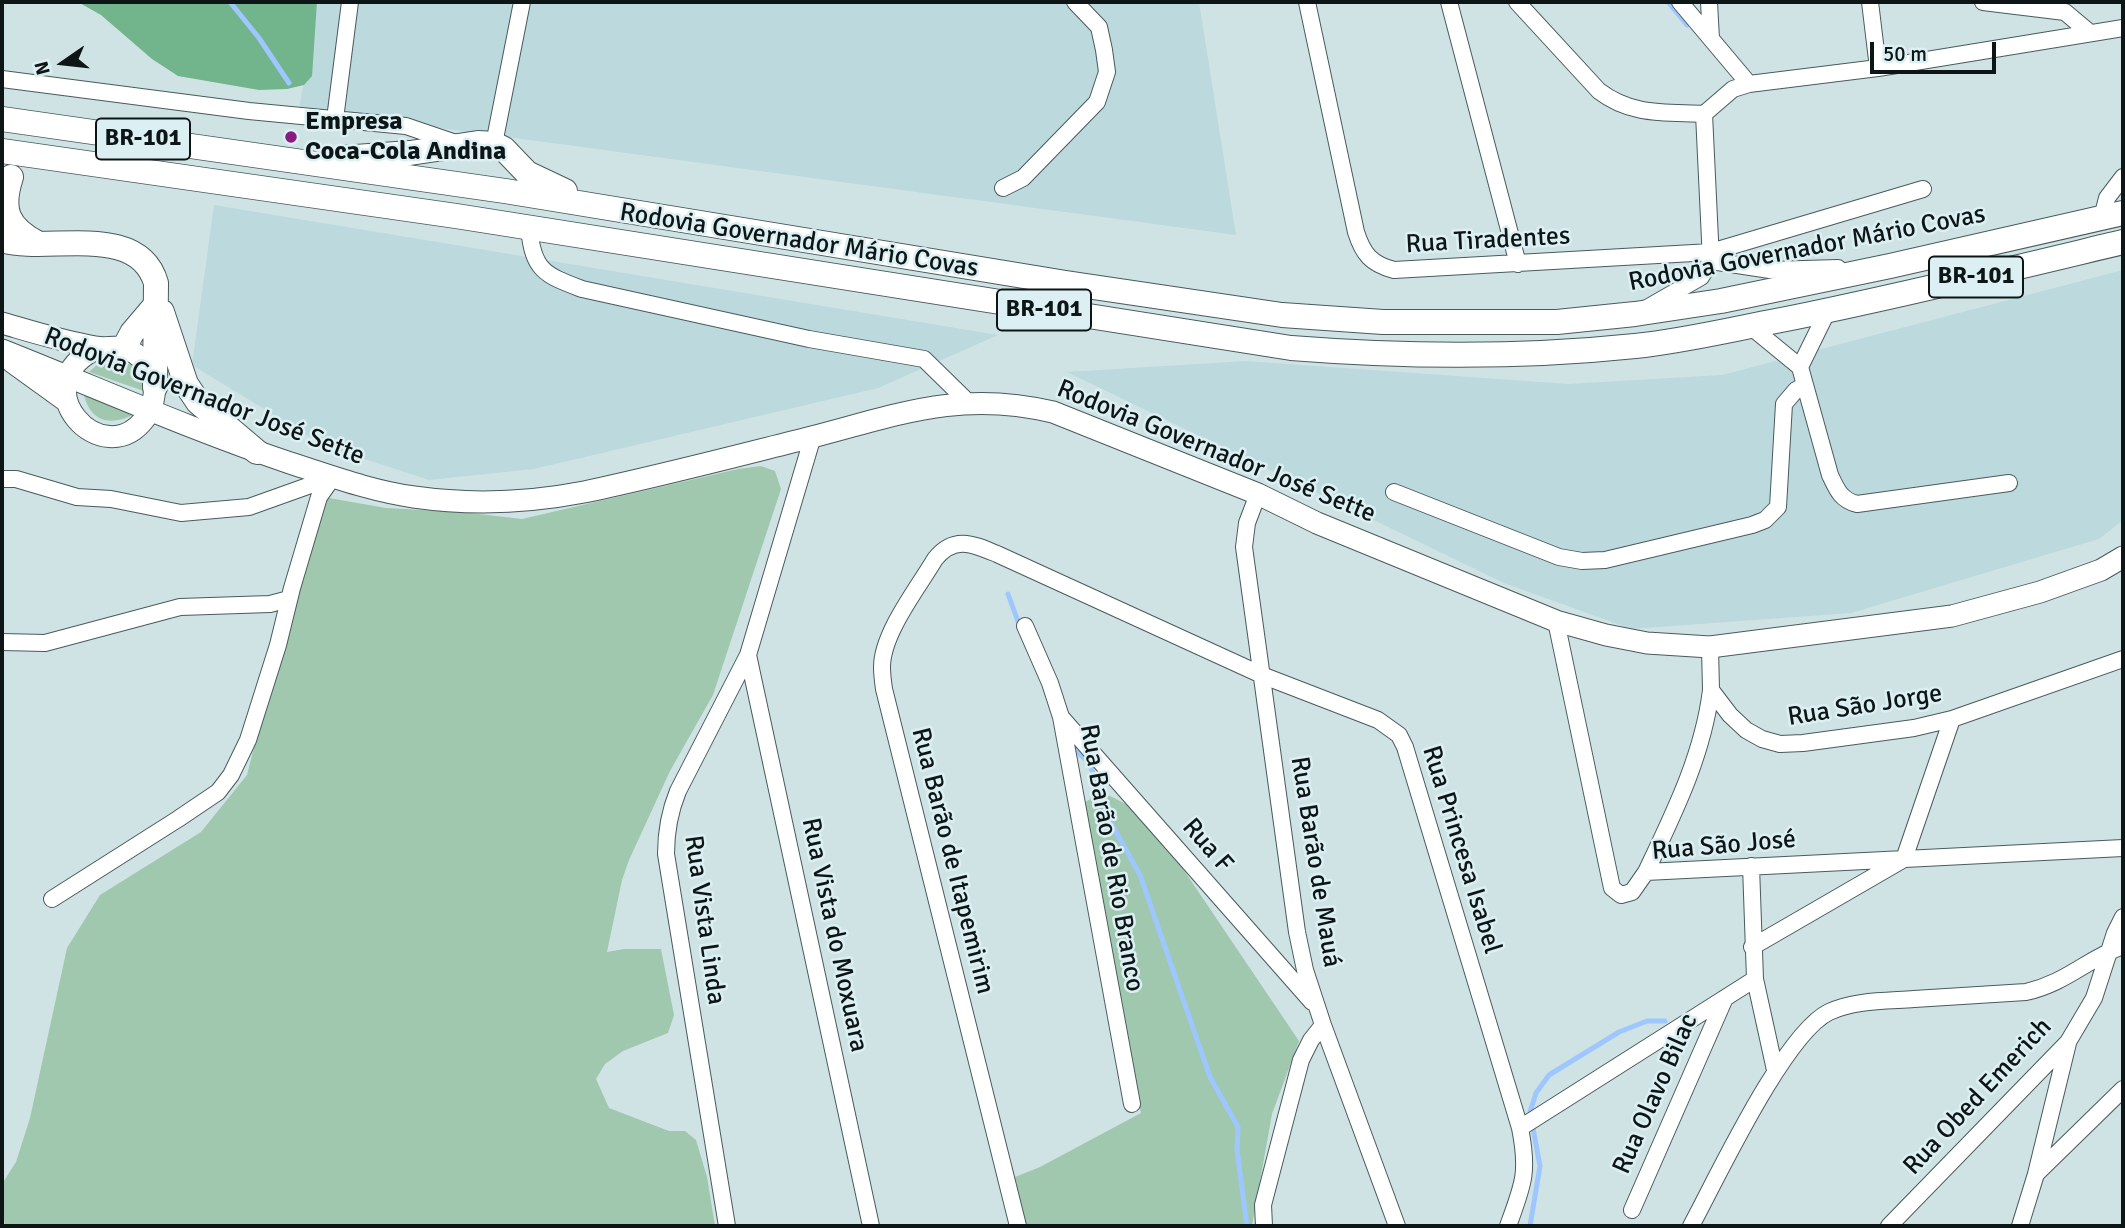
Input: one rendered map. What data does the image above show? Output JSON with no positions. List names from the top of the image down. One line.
{"streets":{"highway":["BR-101","Rodovia Governador Mário Covas"],"main road":["Rodovia Governador José Sette"],"street":["Rua Tiradentes","Rua São Jorge","Rua F","Rua São José","Rua Princesa Isabel","Rua Barão de Rio Branco","Rua Barão de Itapemirim","Rua Barão de Mauá","Rua Vista Linda","Rua Vista do Moxuara","Rua Olavo Bilac","Rua Obed Emerich"]},"crossings":[["Rodovia Governador José Sette","Rua São José"],["Rodovia Governador José Sette","Rua Barão de Mauá"],["Rodovia Governador José Sette","Rua Vista Linda"],["Rua F","Rua Barão de Rio Branco"],["Rua F","Rua Barão de Mauá"],["Rua Princesa Isabel","Rua Barão de Itapemirim"],["Rua Princesa Isabel","Rua Barão de Mauá"],["Rua Vista Linda","Rua Vista do Moxuara"]],"places":["Empresa Coca-Cola Andina"],"scale_bar":"50 m","north":"left"}
